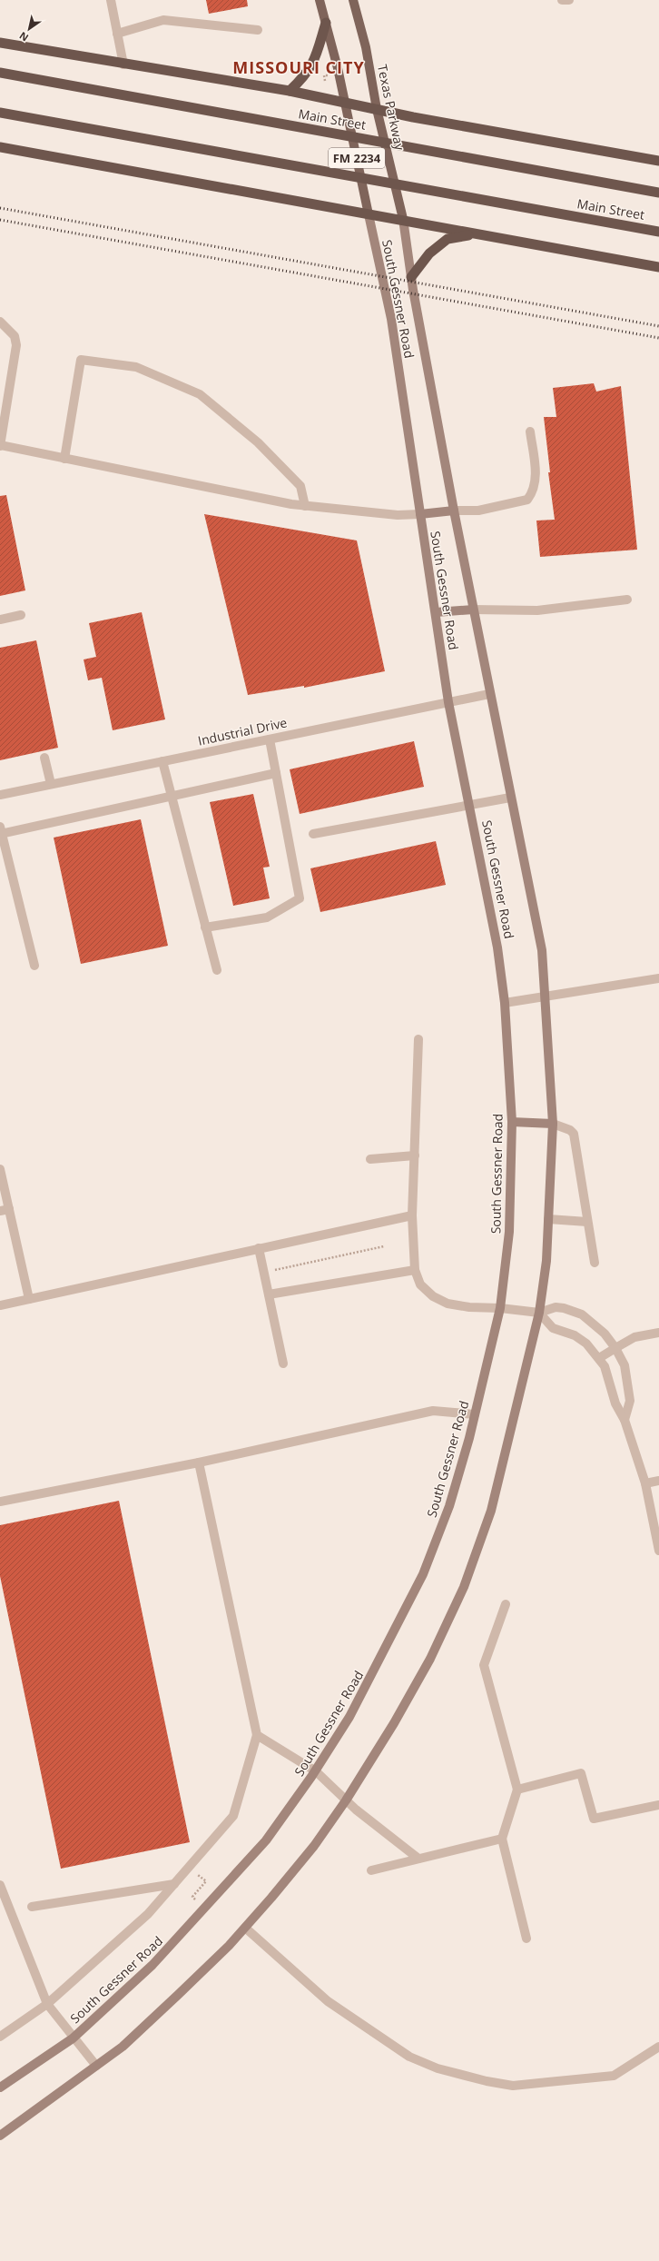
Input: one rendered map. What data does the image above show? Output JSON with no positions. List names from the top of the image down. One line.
{"streets":{"highway":["Main Street"],"main road":["Texas Parkway","FM 2234","South Gessner Road"],"street":["Industrial Drive"]},"crossings":[["Texas Parkway","South Gessner Road"],["FM 2234","South Gessner Road"],["South Gessner Road","Industrial Drive"]],"districts":["MISSOURI CITY"],"north":"bottom left"}
